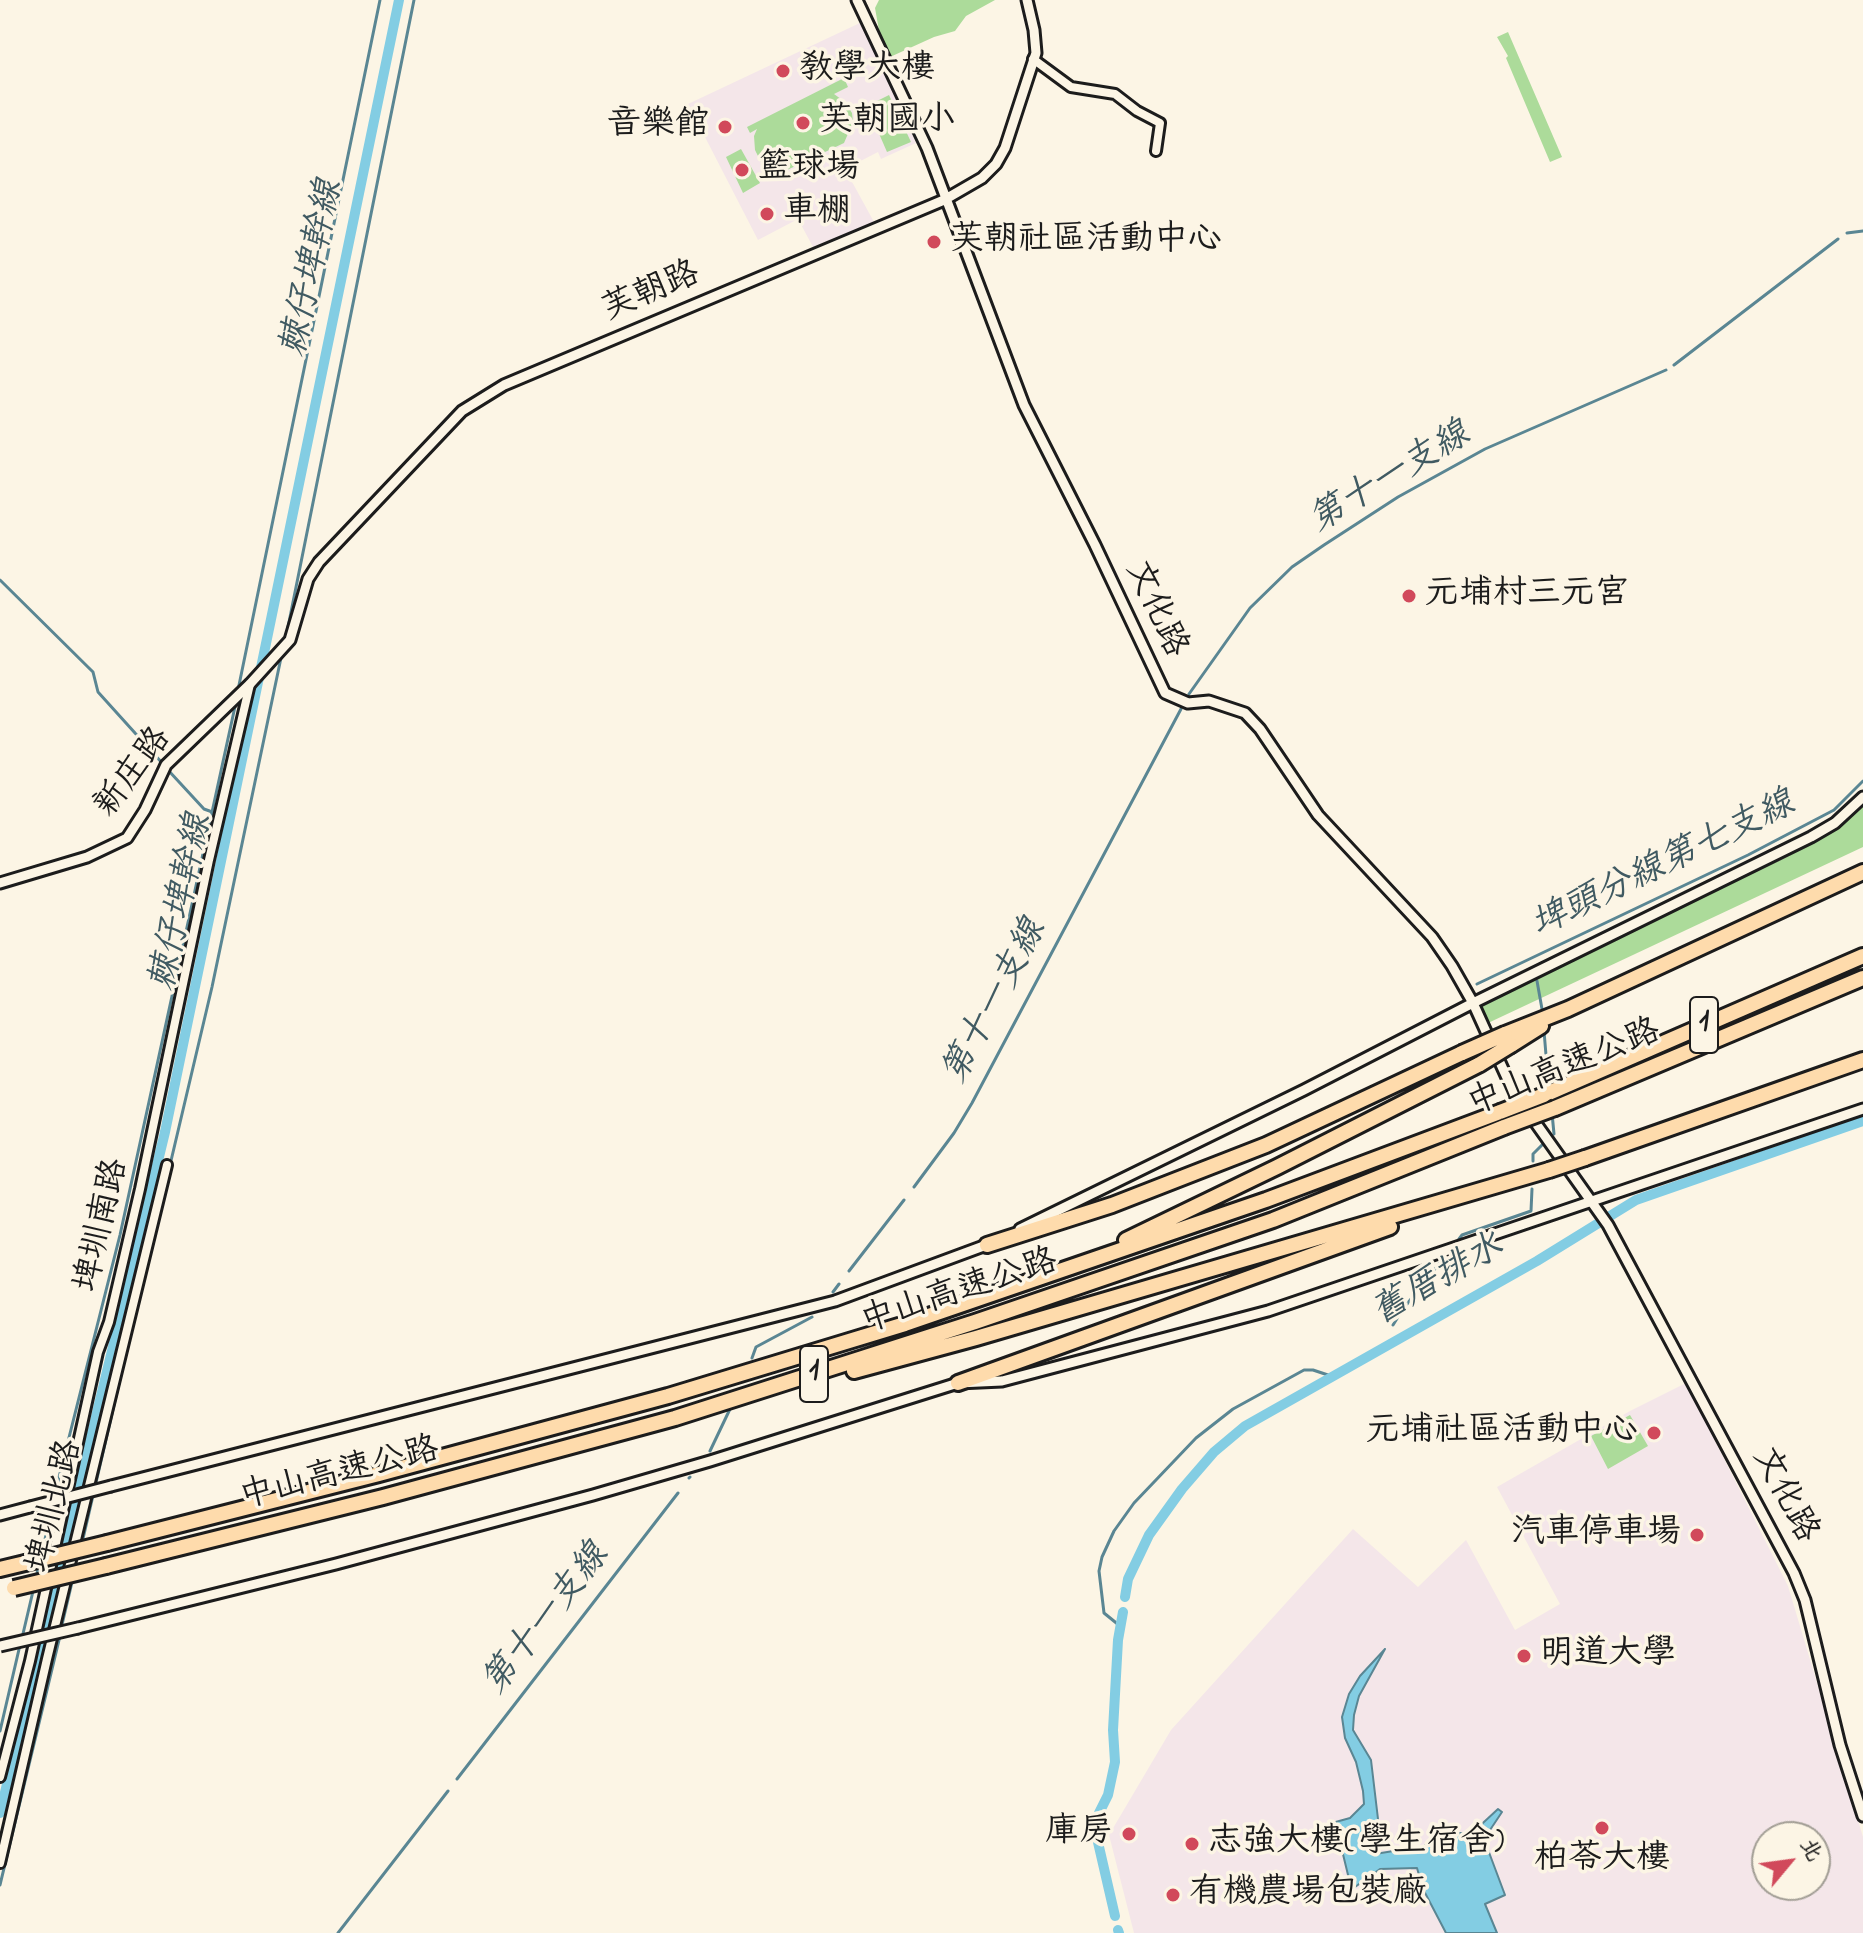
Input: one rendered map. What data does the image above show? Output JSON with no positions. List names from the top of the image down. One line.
{"streets":{"highway":["1","中山高速公路"],"street":["芙朝路","文化路","新庄路","埤圳南路","埤圳北路"]},"crossings":[["芙朝路","文化路"],["芙朝路","新庄路"],["芙朝路","埤圳南路"],["新庄路","埤圳南路"]],"water":["棘仔埤幹線","第十一支線","埤頭分線第七支線","舊厝排水"],"places":["教學大樓","芙朝國小","音樂館","籃球場","車棚","芙朝社區活動中心","元埔村三元宮","元埔社區活動中心","汽車停車場","明道大學","柏苓大樓","庫房","志強大樓(學生宿舍)","有機農場包裝廠"],"north":"top right"}
